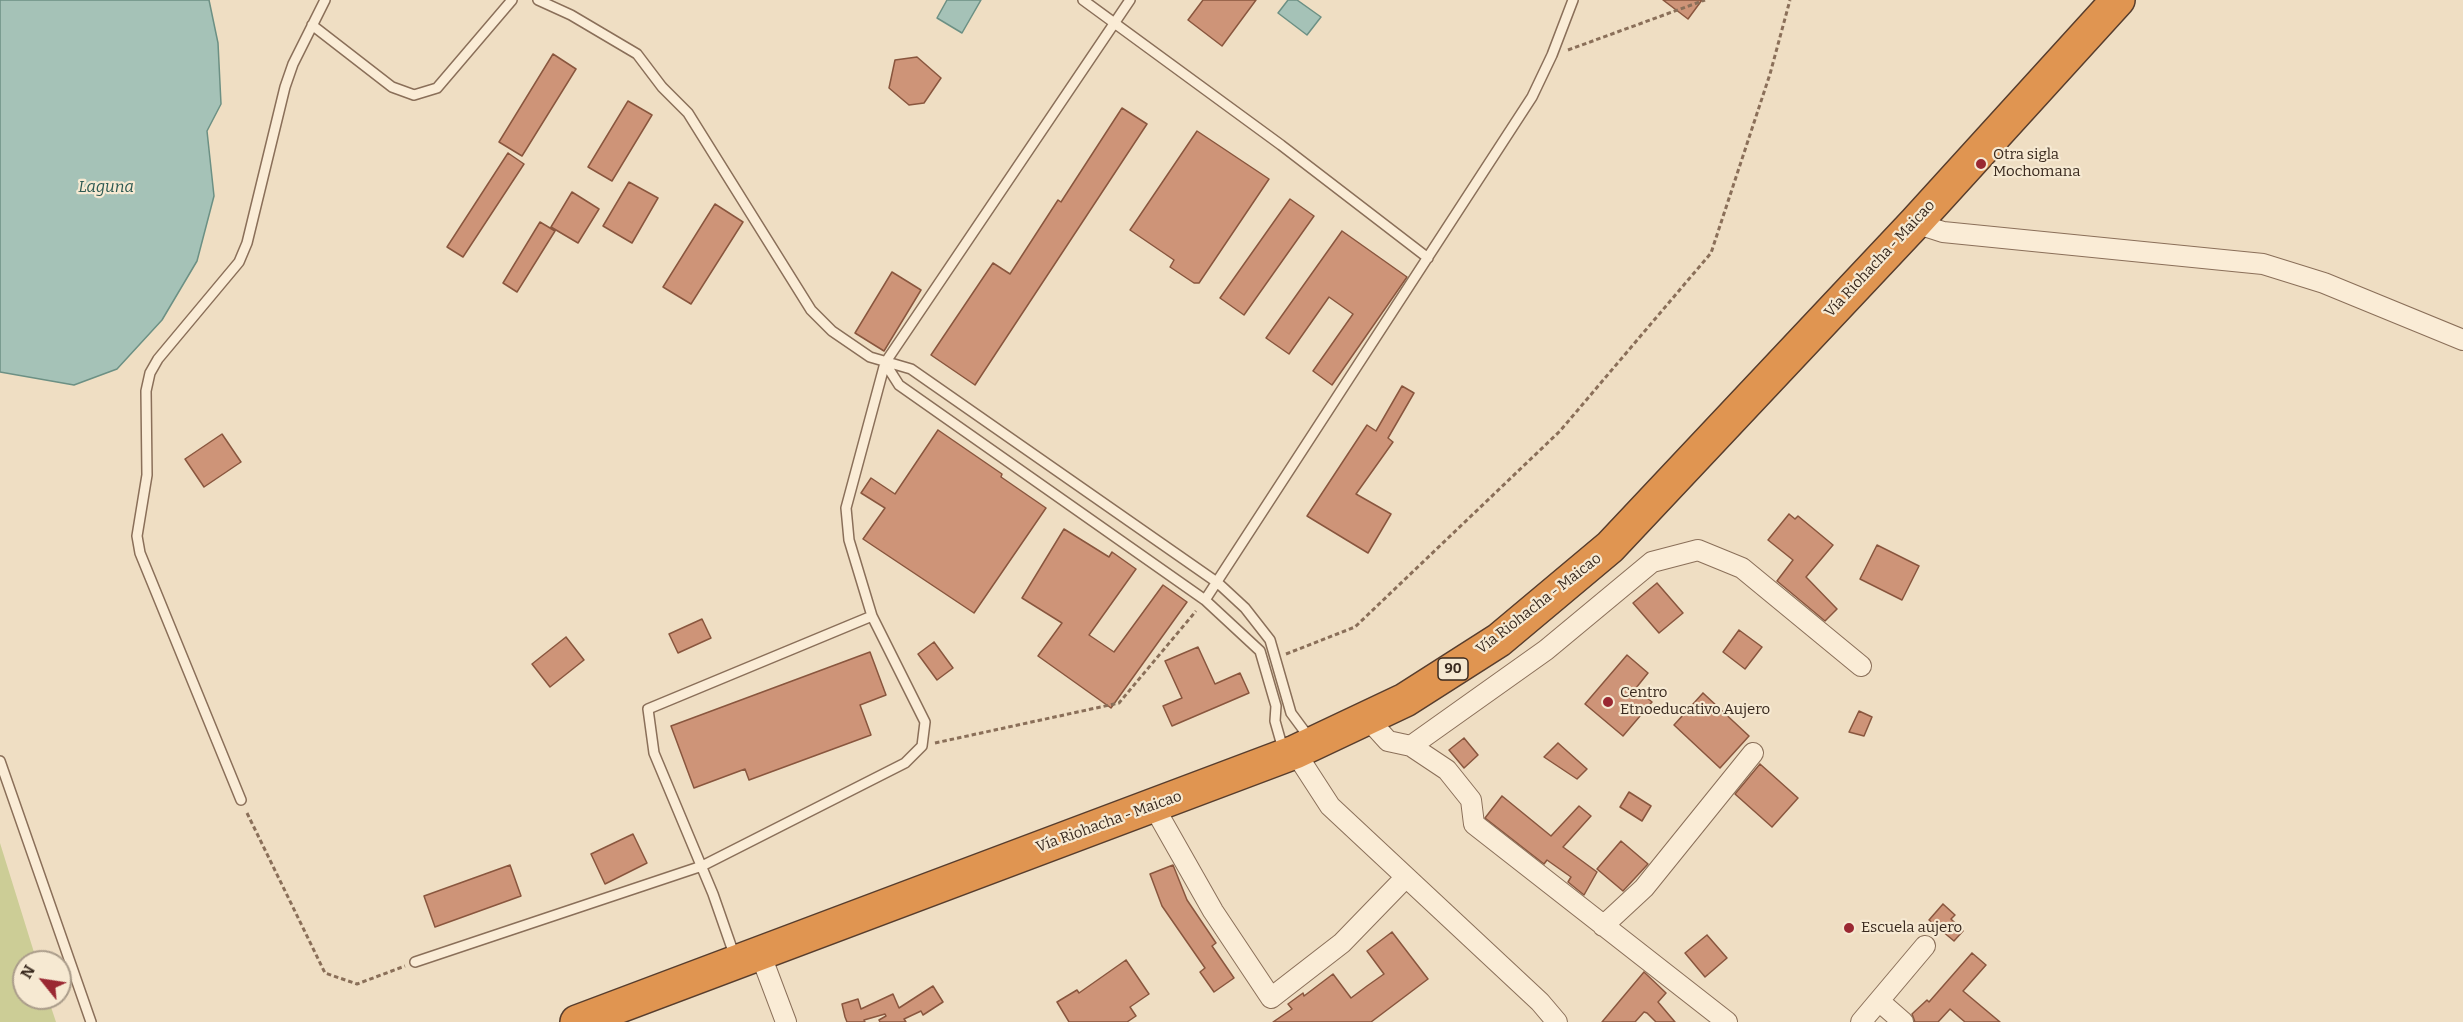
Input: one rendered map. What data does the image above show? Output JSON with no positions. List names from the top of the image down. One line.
{"streets":{"highway":["Vía Riohacha - Maicao","90"]},"water":["Laguna"],"places":["Otra sigla Mochomana","Centro Etnoeducativo Aujero","Escuela aujero"],"north":"top left"}
